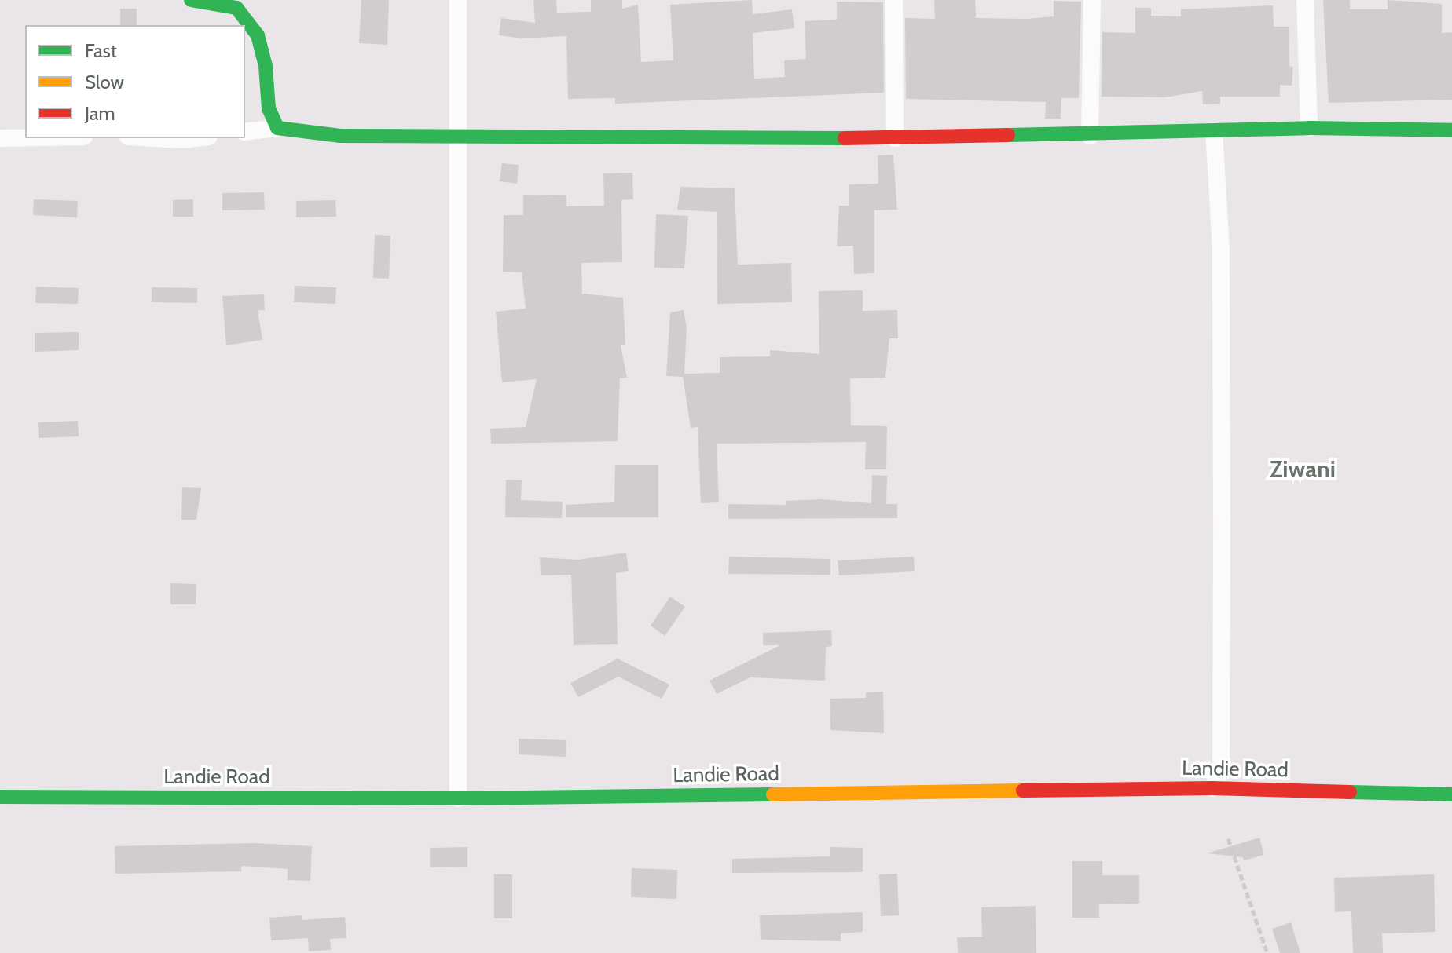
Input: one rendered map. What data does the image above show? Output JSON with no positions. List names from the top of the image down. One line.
{"streets":{"street":["Landie Road"]},"districts":["Ziwani"],"legend":["Fast","Slow","Jam"]}
